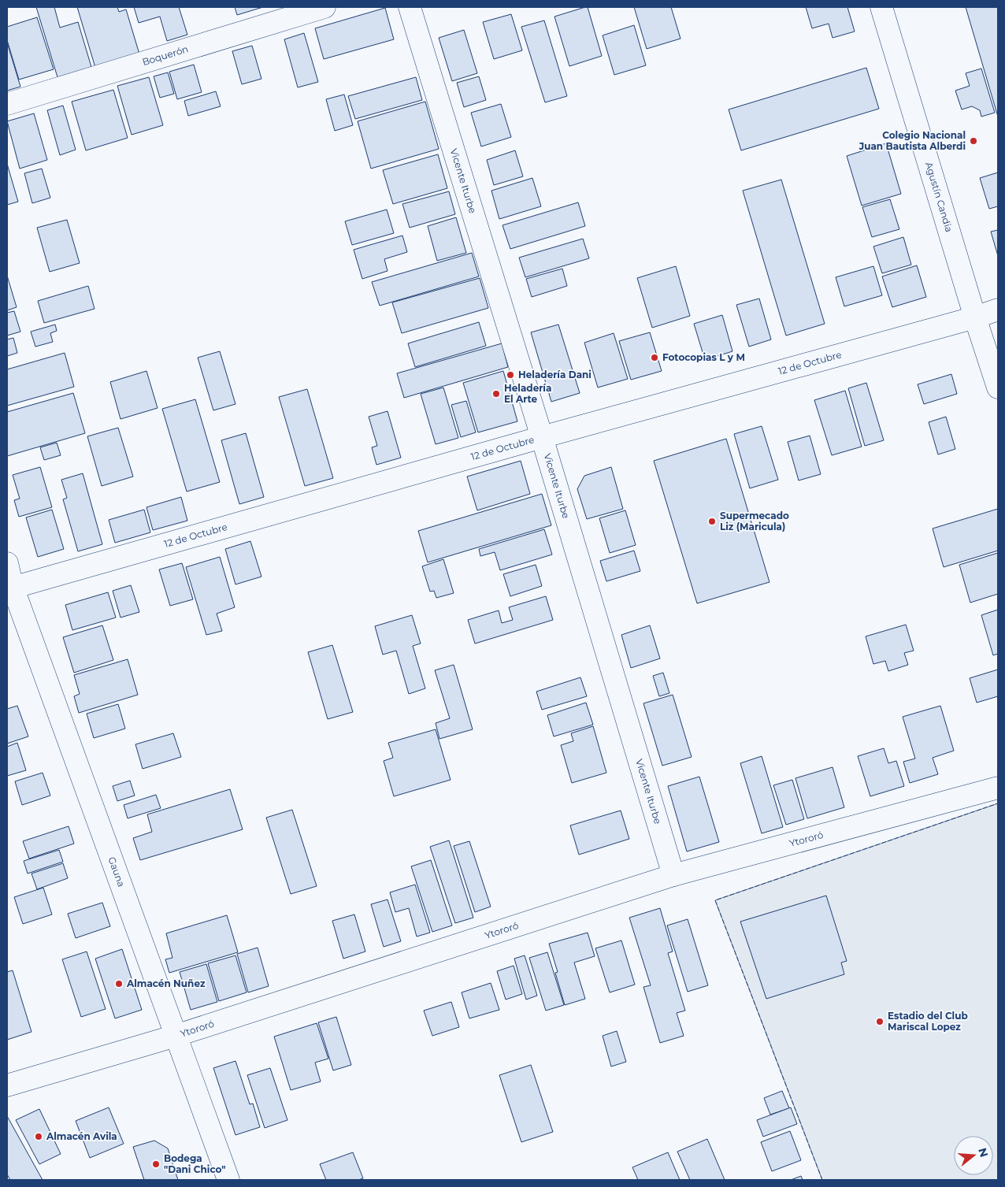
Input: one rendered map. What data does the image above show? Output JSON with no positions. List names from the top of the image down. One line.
{"streets":{"street":["Boquerón","Vicente Iturbe","Agustín Candia","12 de Octubre","Ytororó","Gauna"]},"crossings":[["Vicente Iturbe","12 de Octubre"],["Vicente Iturbe","Ytororó"],["Agustín Candia","12 de Octubre"],["12 de Octubre","Gauna"],["Ytororó","Gauna"]],"places":["Colegio Nacional Juan Bautista Alberdi","Fotocopias L y M","Heladería Dani","Heladería El Arte","Supermecado Liz (Maricula)","Almacén Nuñez","Estadio del Club Mariscal Lopez","Almacén Avila","Bodega \"Dani Chico\""],"north":"right"}
